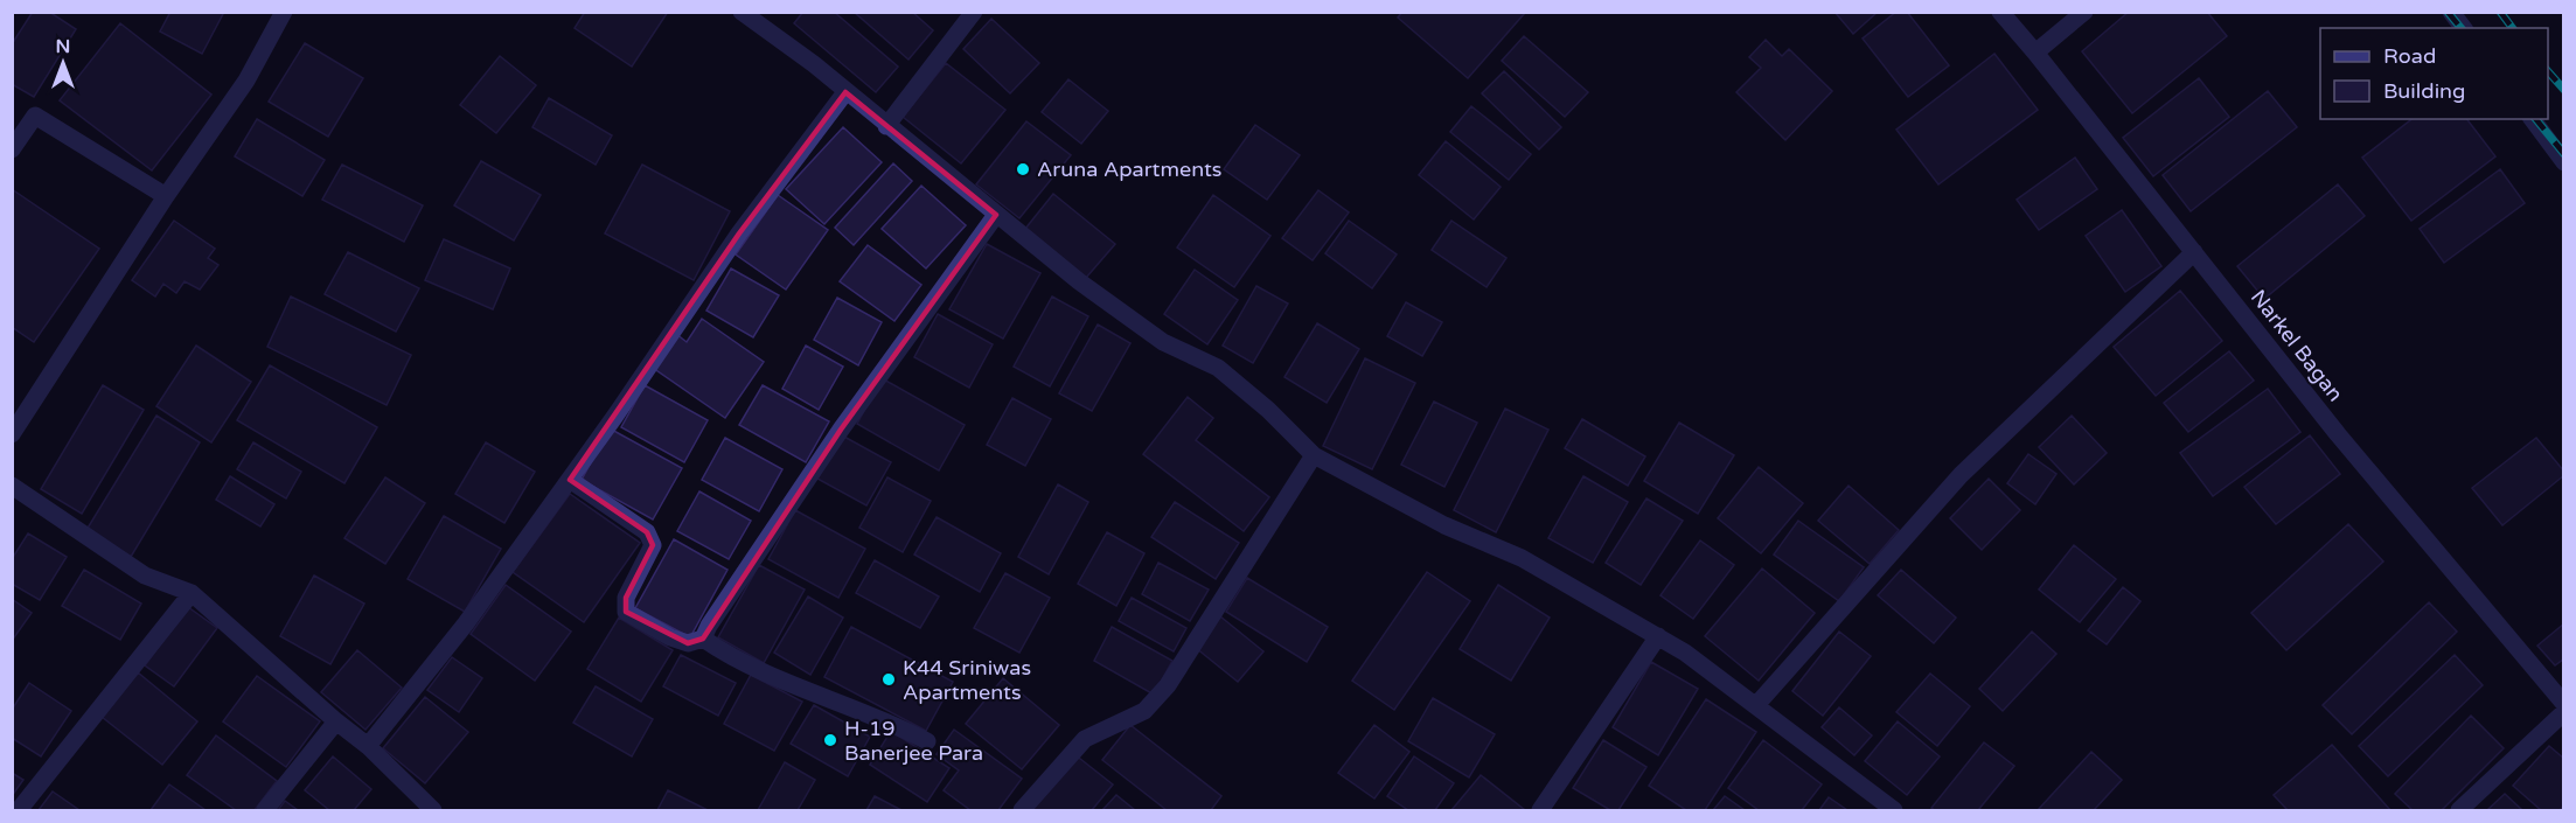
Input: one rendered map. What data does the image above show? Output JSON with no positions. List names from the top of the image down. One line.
{"streets":{"street":["Narkel Bagan"]},"places":["Aruna Apartments","K44 Sriniwas Apartments","H-19 Banerjee Para"],"legend":["Road","Building"],"north":"top"}
